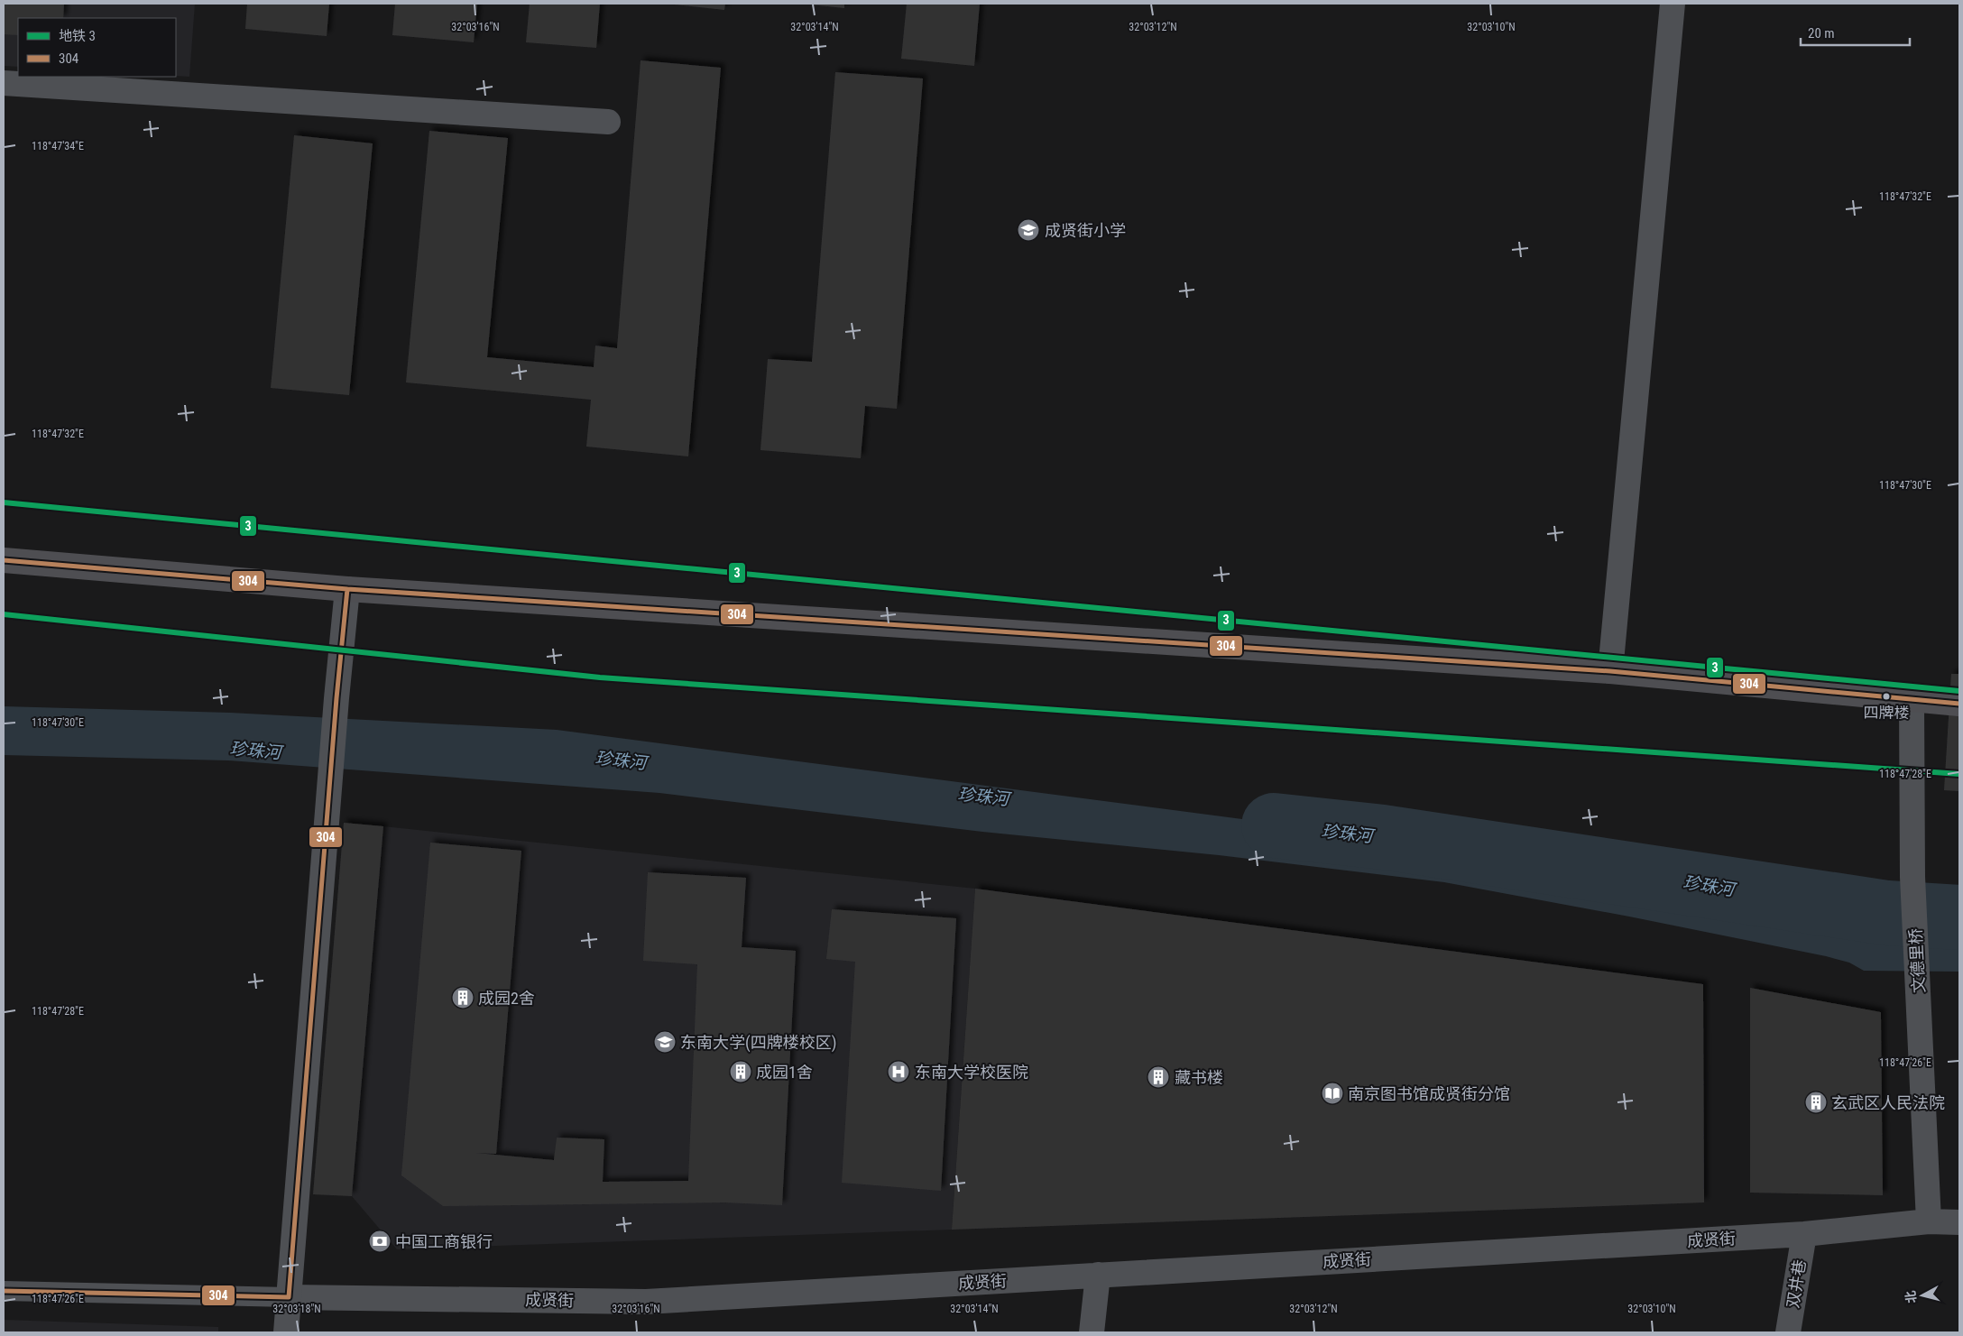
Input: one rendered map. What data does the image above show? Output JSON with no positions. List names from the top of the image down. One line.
{"streets":{"street":["文德里桥","成贤街","双井巷"]},"crossings":[["文德里桥","成贤街"],["成贤街","双井巷"]],"water":["珍珠河"],"places":{"school or university":["成贤街小学","东南大学(四牌楼校区)"],"other":["四牌楼"],"building":["成园2舍","成园1舍","藏书楼","玄武区人民法院"],"hospital":["东南大学校医院"],"library":["南京图书馆成贤街分馆"],"bank":["中国工商银行"]},"lines":["metro line 3","transit line 304"],"legend":["地铁 3","304"],"scale_bar":"20 m","north":"left","coordinates":["32°03'16\"N","32°03'14\"N","32°03'12\"N","32°03'10\"N","118°47'34\"E","118°47'32\"E","118°47'30\"E","118°47'28\"E","118°47'26\"E","32°03'18\"N"]}
